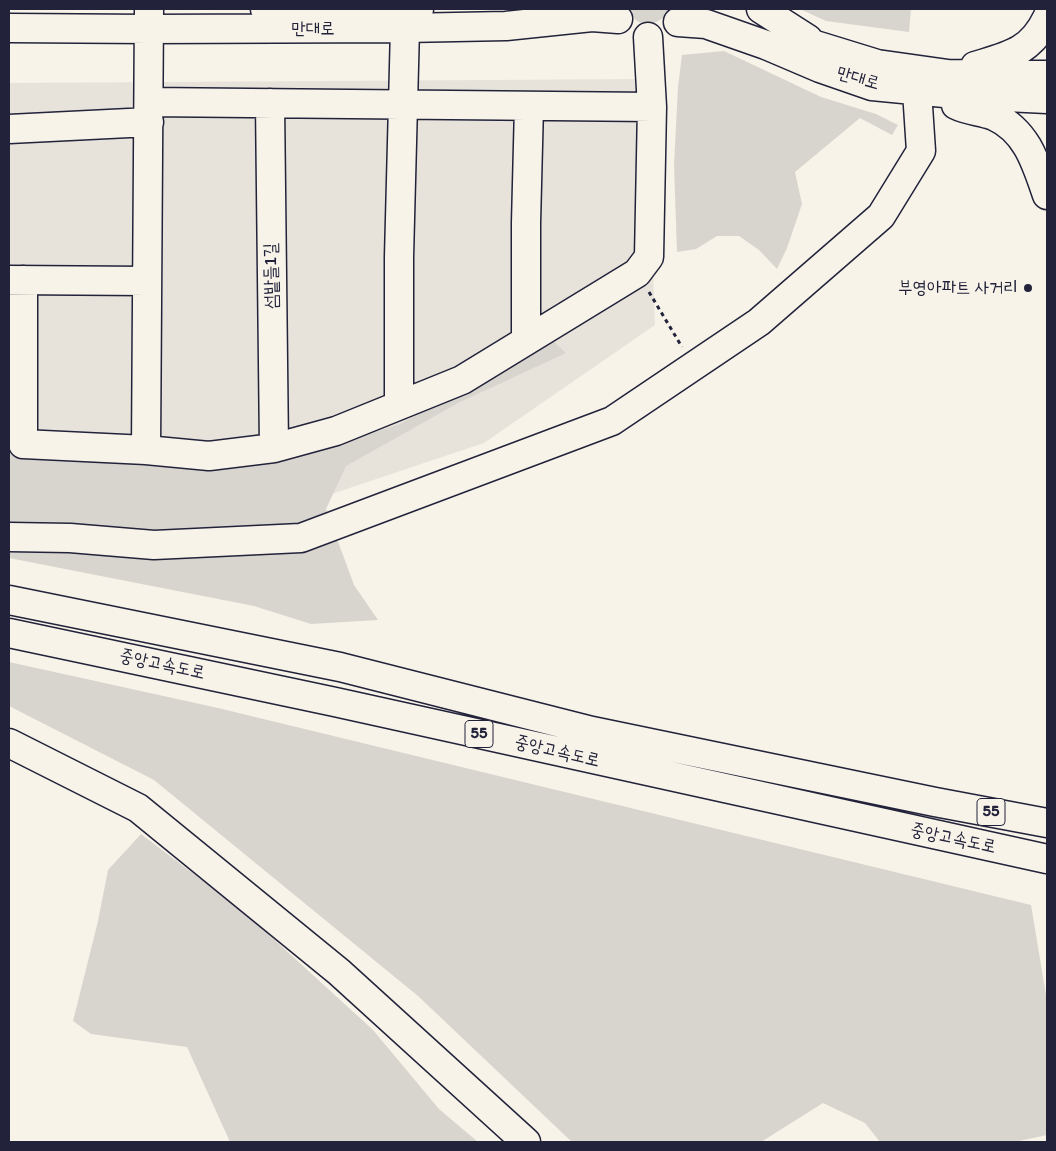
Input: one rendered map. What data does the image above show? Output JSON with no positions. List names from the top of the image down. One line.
{"streets":{"main road":["만대로","섬밭들1길","중앙고속도로","55"]},"places":["부영아파트 사거리"]}
